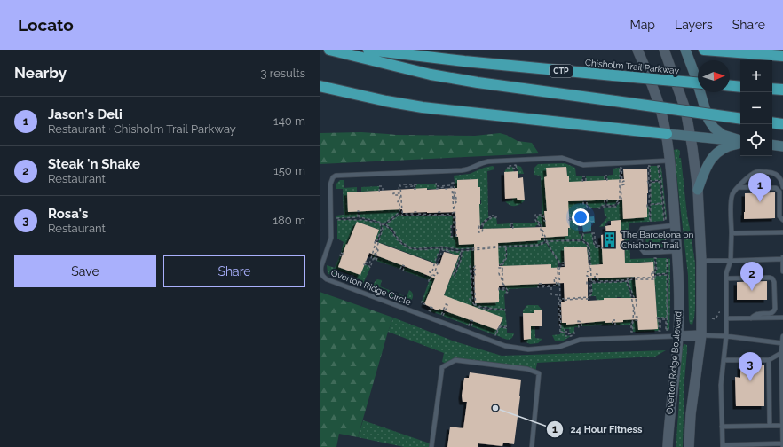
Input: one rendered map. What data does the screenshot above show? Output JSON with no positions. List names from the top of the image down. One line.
{"streets":{"highway":["Chisholm Trail Parkway","CTP"],"street":["Overton Ridge Boulevard"],"lane":["Overton Ridge Circle"]},"crossings":[["Overton Ridge Circle","Overton Ridge Boulevard"]],"places":{"building":["The Barcelona on Chisholm Trail"],"other":["24 Hour Fitness"]},"north":"right","page":{"header":"Locato","nav":["Map","Layers","Share"],"heading":["Nearby","3 results"],"map_buttons":["+","−"],"list":[{"mark":"1","name":"Jason's Deli","note":"Restaurant · Chisholm Trail Parkway","value":"140 m"},{"mark":"2","name":"Steak 'n Shake","note":"Restaurant","value":"150 m"},{"mark":"3","name":"Rosa's","note":"Restaurant","value":"180 m"}],"pins":["1","2","3"],"buttons":["Save","Share"]}}
